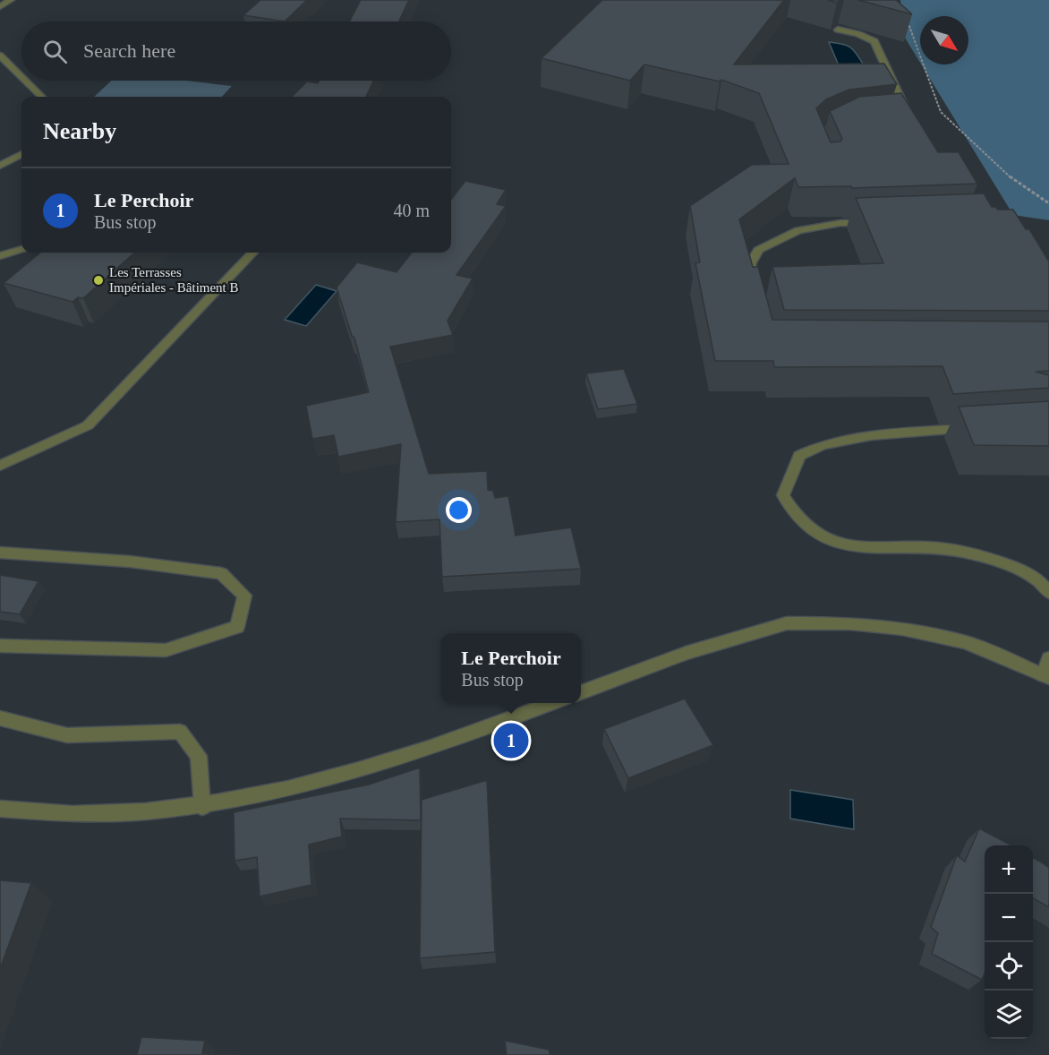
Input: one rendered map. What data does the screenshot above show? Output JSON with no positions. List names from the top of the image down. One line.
{"places":["Les Terrasses Impériales - Bâtiment B"],"north":"bottom right","page":{"search":"Search here","heading":"Nearby","list":[{"mark":"1","name":"Le Perchoir","note":"Bus stop","value":"40 m"}],"popup":["Le Perchoir","Bus stop"],"pins":"1","map_buttons":["+","−"]}}
